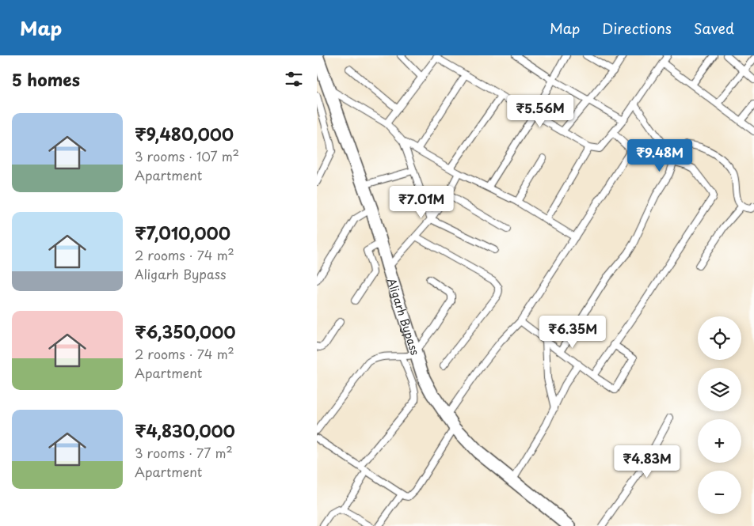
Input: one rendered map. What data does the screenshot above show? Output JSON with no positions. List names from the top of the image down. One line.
{"streets":{"highway":["Aligarh Bypass"]},"page":{"header":"Map","nav":["Map","Directions","Saved"],"heading":"5 homes","price":["₹5.56M","₹9.48M","₹7.01M","₹6.35M","₹4.83M"],"list":[{"name":"₹9,480,000","note":"3 rooms · 107 m² · Apartment"},{"name":"₹7,010,000","note":"2 rooms · 74 m² · Aligarh Bypass"},{"name":"₹6,350,000","note":"2 rooms · 74 m² · Apartment"},{"name":"₹4,830,000","note":"3 rooms · 77 m² · Apartment"}],"map_buttons":["+","−"]}}
